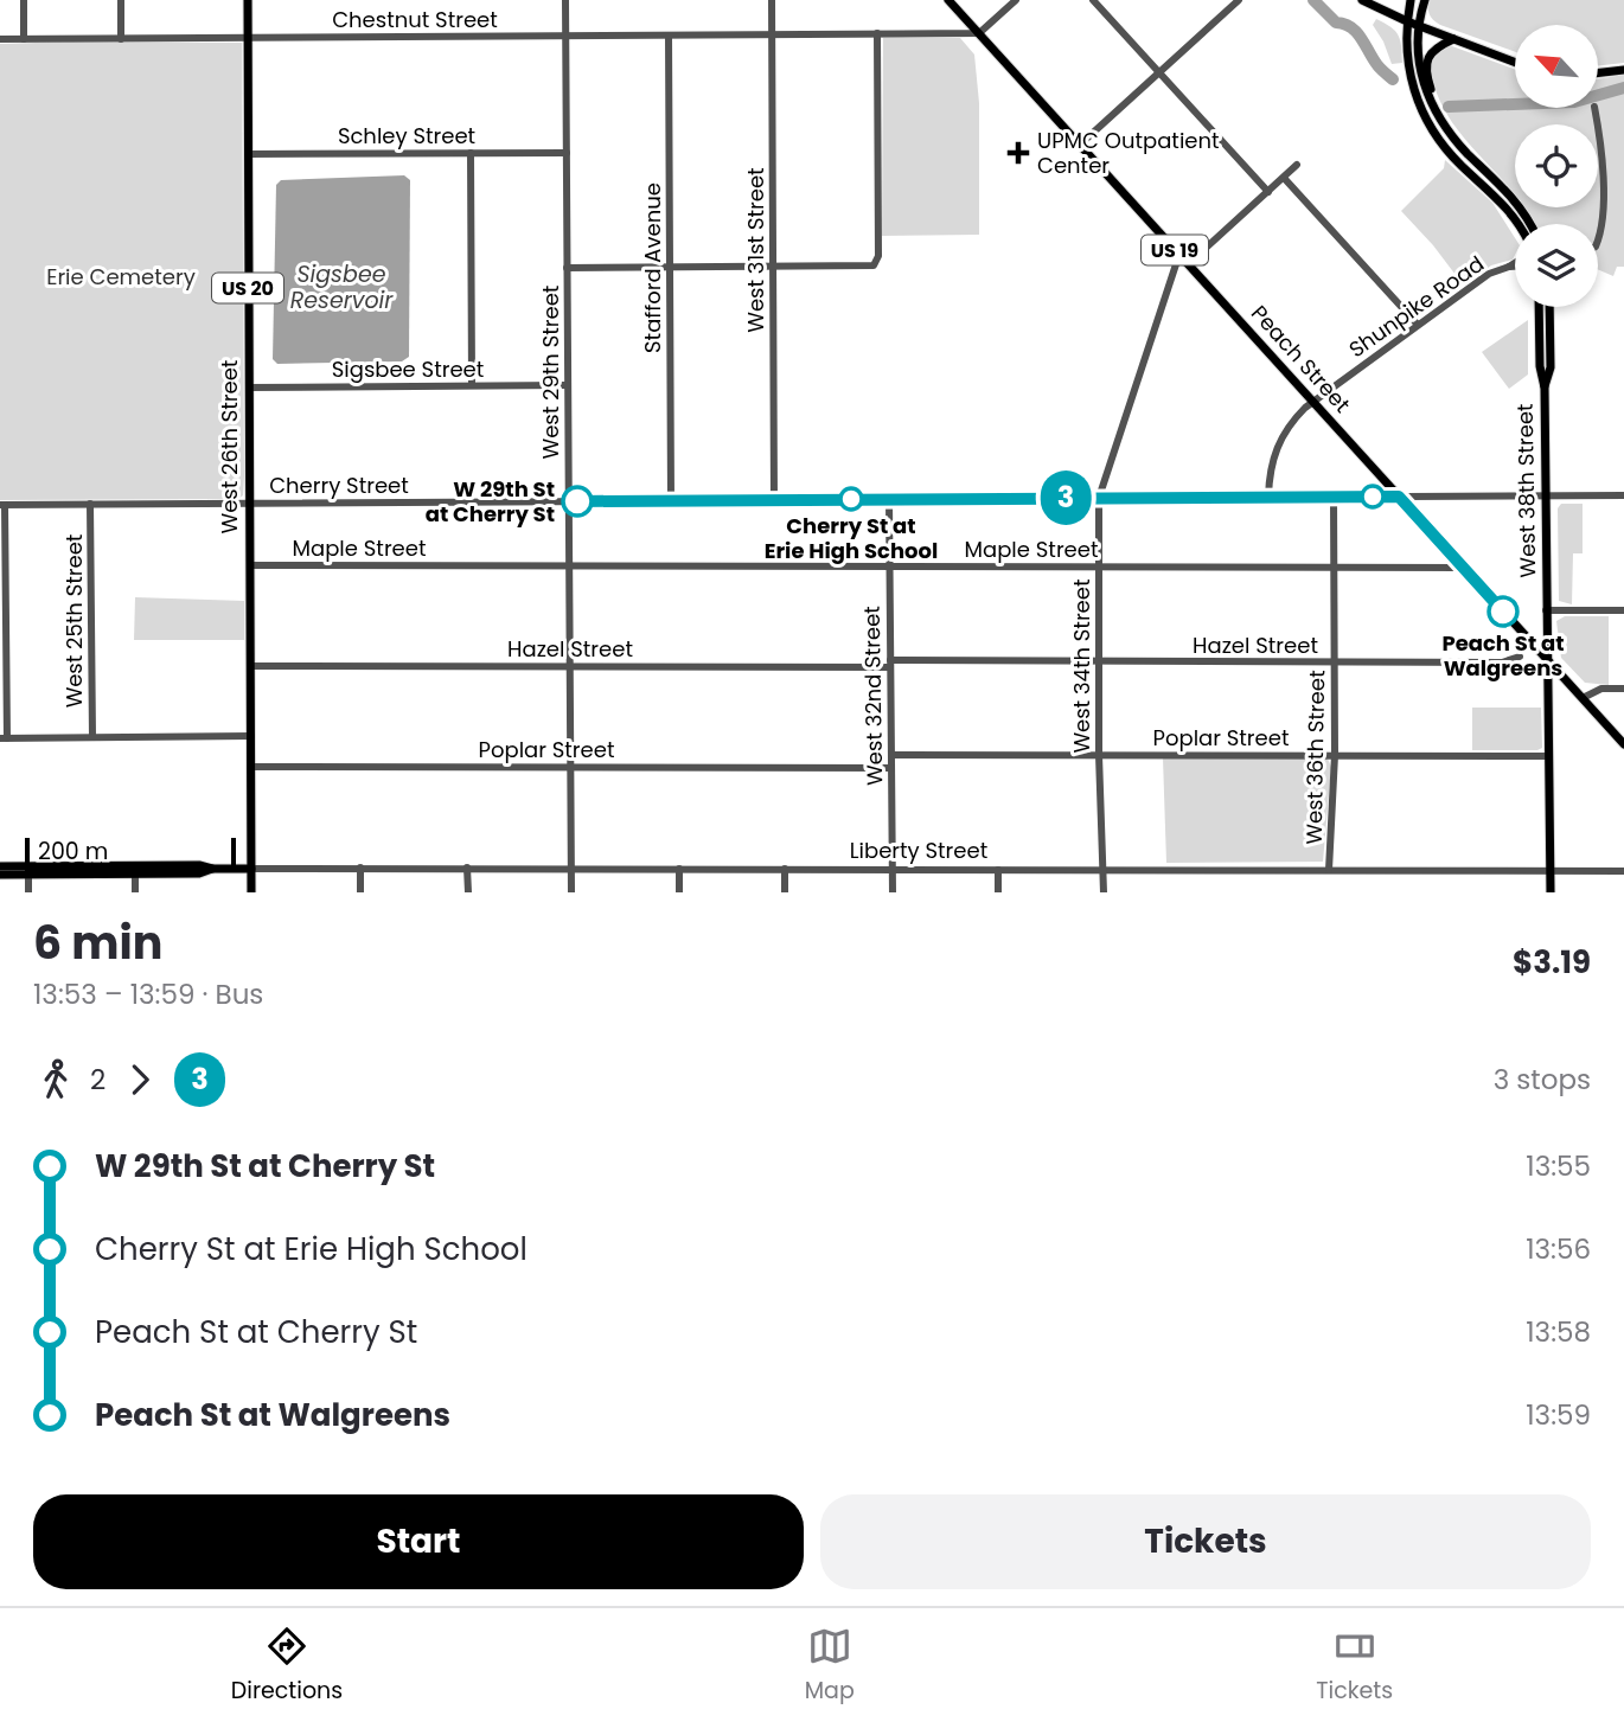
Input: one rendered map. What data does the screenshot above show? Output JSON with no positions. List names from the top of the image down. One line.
{"streets":{"main road":["US 19","US 20","Peach Street","West 26th Street","West 38th Street","Liberty Street"],"street":["Chestnut Street","Schley Street","West 31st Street","Stafford Avenue","Shunpike Road","Sigsbee Street","West 29th Street","Cherry Street","Maple Street","West 25th Street","Hazel Street","West 34th Street","West 32nd Street","Poplar Street","West 36th Street"]},"crossings":[["Chestnut Street","West 31st Street"],["Chestnut Street","Stafford Avenue"],["Chestnut Street","Peach Street"],["Chestnut Street","West 29th Street"],["Chestnut Street","West 26th Street"],["Schley Street","West 29th Street"],["Schley Street","West 26th Street"],["West 31st Street","Cherry Street"],["Stafford Avenue","Cherry Street"],["Shunpike Road","Peach Street"],["Shunpike Road","Cherry Street"],["Peach Street","Cherry Street"],["Peach Street","West 38th Street"],["Peach Street","Maple Street"],["Peach Street","West 34th Street"],["Sigsbee Street","West 29th Street"],["Sigsbee Street","West 26th Street"],["West 29th Street","Cherry Street"],["West 29th Street","Maple Street"],["West 29th Street","Hazel Street"],["West 29th Street","Poplar Street"],["West 29th Street","Liberty Street"],["West 26th Street","Cherry Street"],["West 26th Street","Maple Street"],["West 26th Street","Hazel Street"],["West 26th Street","Poplar Street"],["West 26th Street","Liberty Street"],["Cherry Street","West 38th Street"],["Cherry Street","West 25th Street"],["Cherry Street","West 34th Street"],["Cherry Street","West 32nd Street"],["Cherry Street","West 36th Street"],["West 38th Street","Poplar Street"],["West 38th Street","Liberty Street"],["Maple Street","West 34th Street"],["Maple Street","West 32nd Street"],["Maple Street","West 36th Street"],["Hazel Street","West 34th Street"],["Hazel Street","West 32nd Street"],["Hazel Street","West 36th Street"],["West 34th Street","Poplar Street"],["West 34th Street","Liberty Street"],["West 32nd Street","Poplar Street"],["West 32nd Street","Liberty Street"],["Poplar Street","West 36th Street"],["West 36th Street","Liberty Street"]],"water":["Sigsbee Reservoir"],"parks":["Erie Cemetery"],"places":{"health":["UPMC Outpatient Center"],"other":["Cherry St at Erie High School","W 29th St at Cherry St","Peach St at Walgreens"]},"lines":["bus line 3"],"scale_bar":"200 m","north":"top left","page":{"on_map":"3","scale":"200 m","heading":["6 min","13:53 – 13:59 · Bus","$3.19"],"legs":["2","3","3 stops"],"list":[{"name":"W 29th St at Cherry St","value":"13:55"},{"name":"Cherry St at Erie High School","value":"13:56"},{"name":"Peach St at Cherry St","value":"13:58"},{"name":"Peach St at Walgreens","value":"13:59"}],"buttons":["Start","Tickets"],"tabs":["Directions","Map","Tickets"]}}
